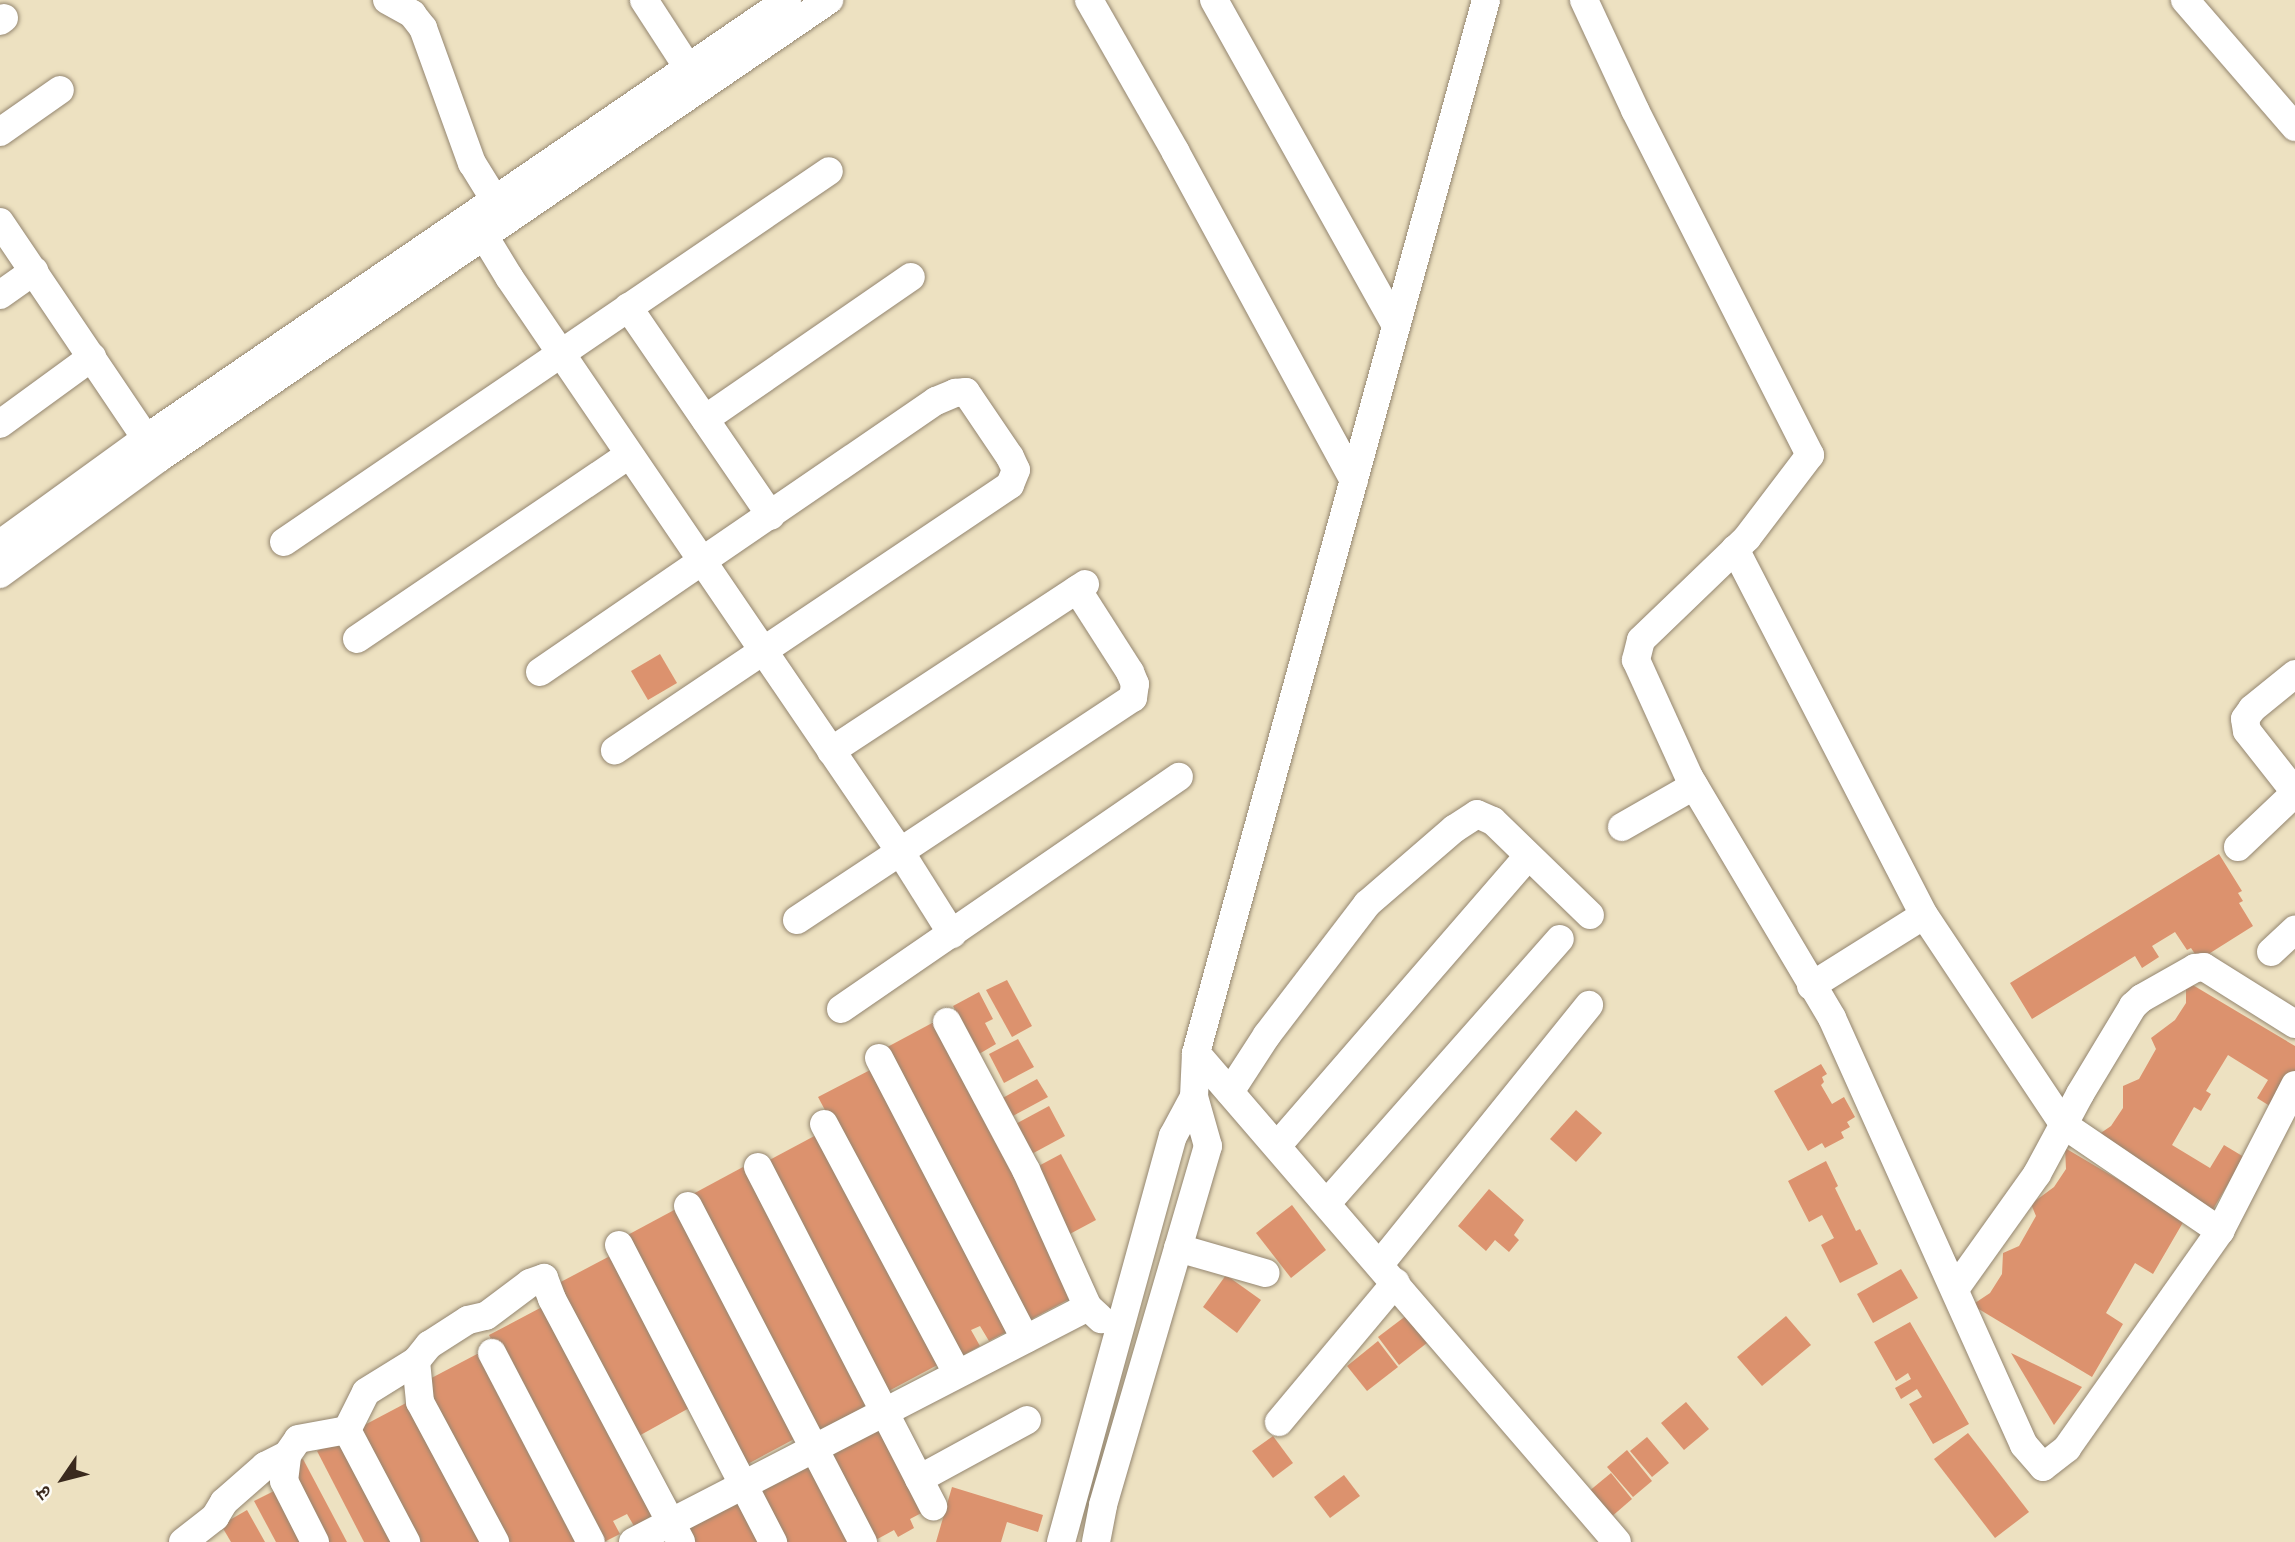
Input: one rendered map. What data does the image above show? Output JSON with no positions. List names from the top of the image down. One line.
{"north":"bottom left"}
